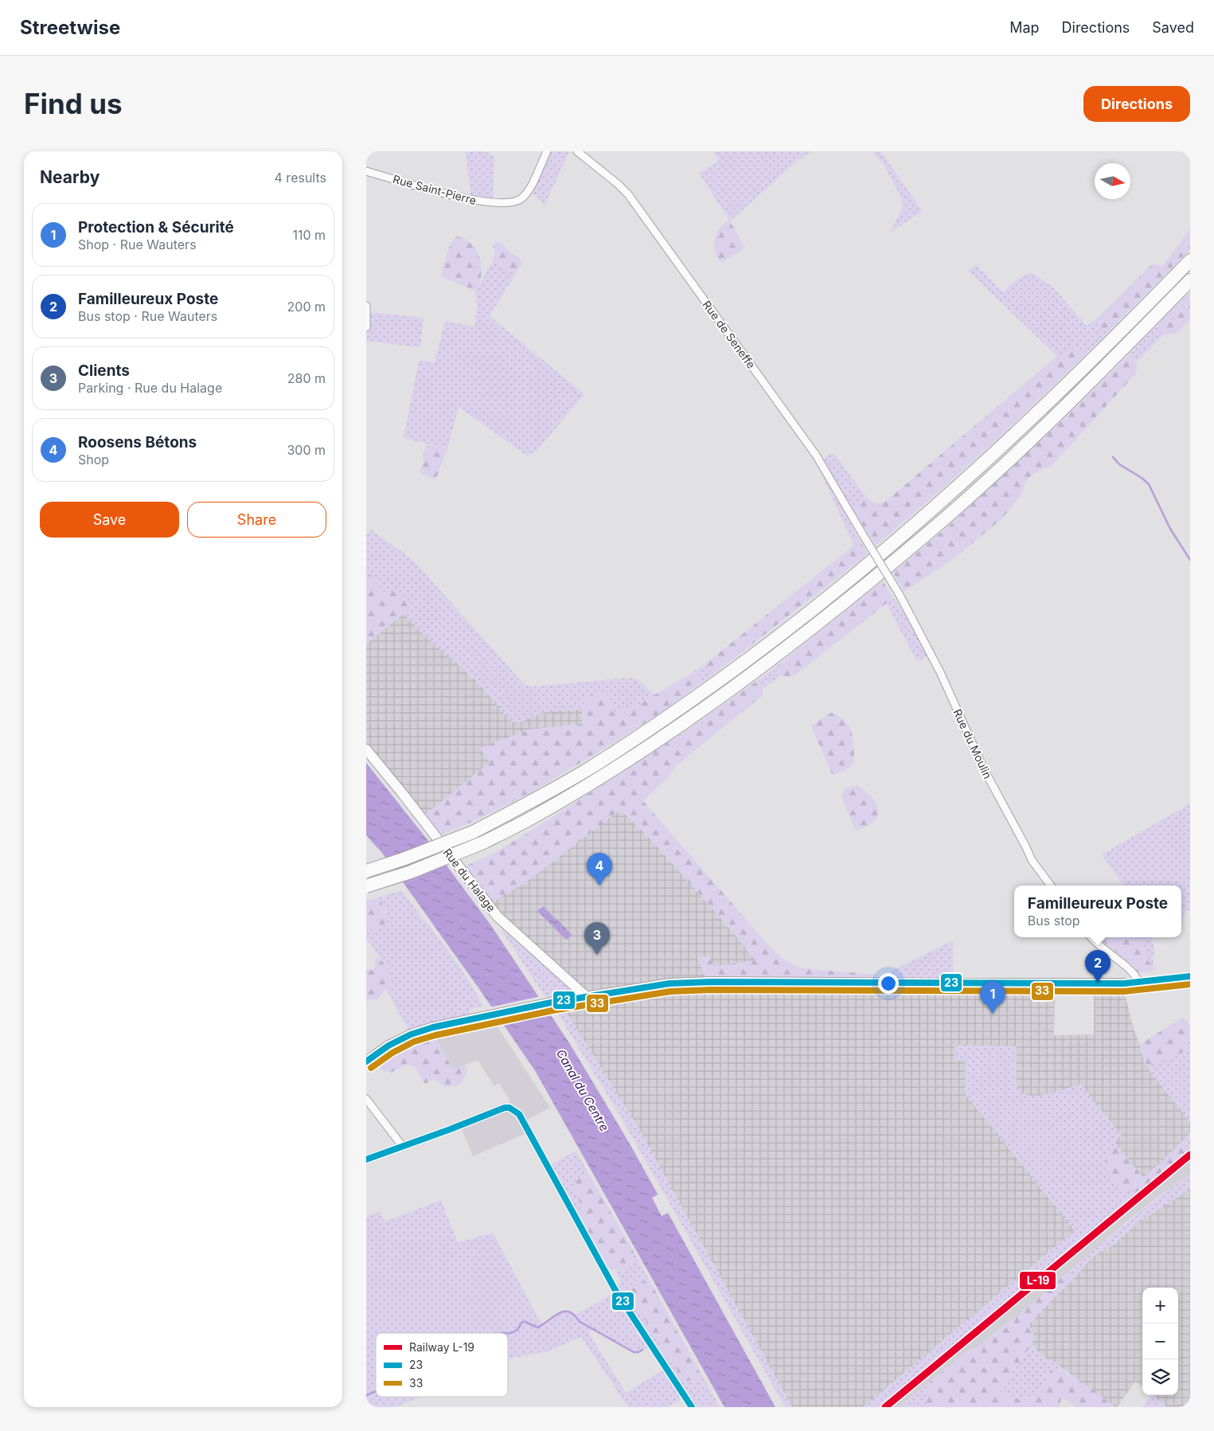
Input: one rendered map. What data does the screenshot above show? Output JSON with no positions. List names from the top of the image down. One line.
{"streets":{"street":["Rue Saint-Pierre","Rue de Seneffe","Rue du Moulin","Rue du Halage"]},"crossings":[["Rue de Seneffe","Rue du Moulin"]],"water":["Canal du Centre"],"lines":["transit line 23","transit line 33","rail line L-19"],"legend":["Railway L-19","23","33"],"north":"right","page":{"header":"Streetwise","nav":["Map","Directions","Saved"],"buttons":["Directions",["Save","Share"]],"title":"Find us","heading":["Nearby","4 results"],"list":[{"mark":"1","name":"Protection & Sécurité","note":"Shop · Rue Wauters","value":"110 m"},{"mark":"2","name":"Familleureux Poste","note":"Bus stop · Rue Wauters","value":"200 m"},{"mark":"3","name":"Clients","note":"Parking · Rue du Halage","value":"280 m"},{"mark":"4","name":"Roosens Bétons","note":"Shop","value":"300 m"}],"pins":["4","3","2","1"],"popup":["Familleureux Poste","Bus stop"],"map_buttons":["+","−"]}}
